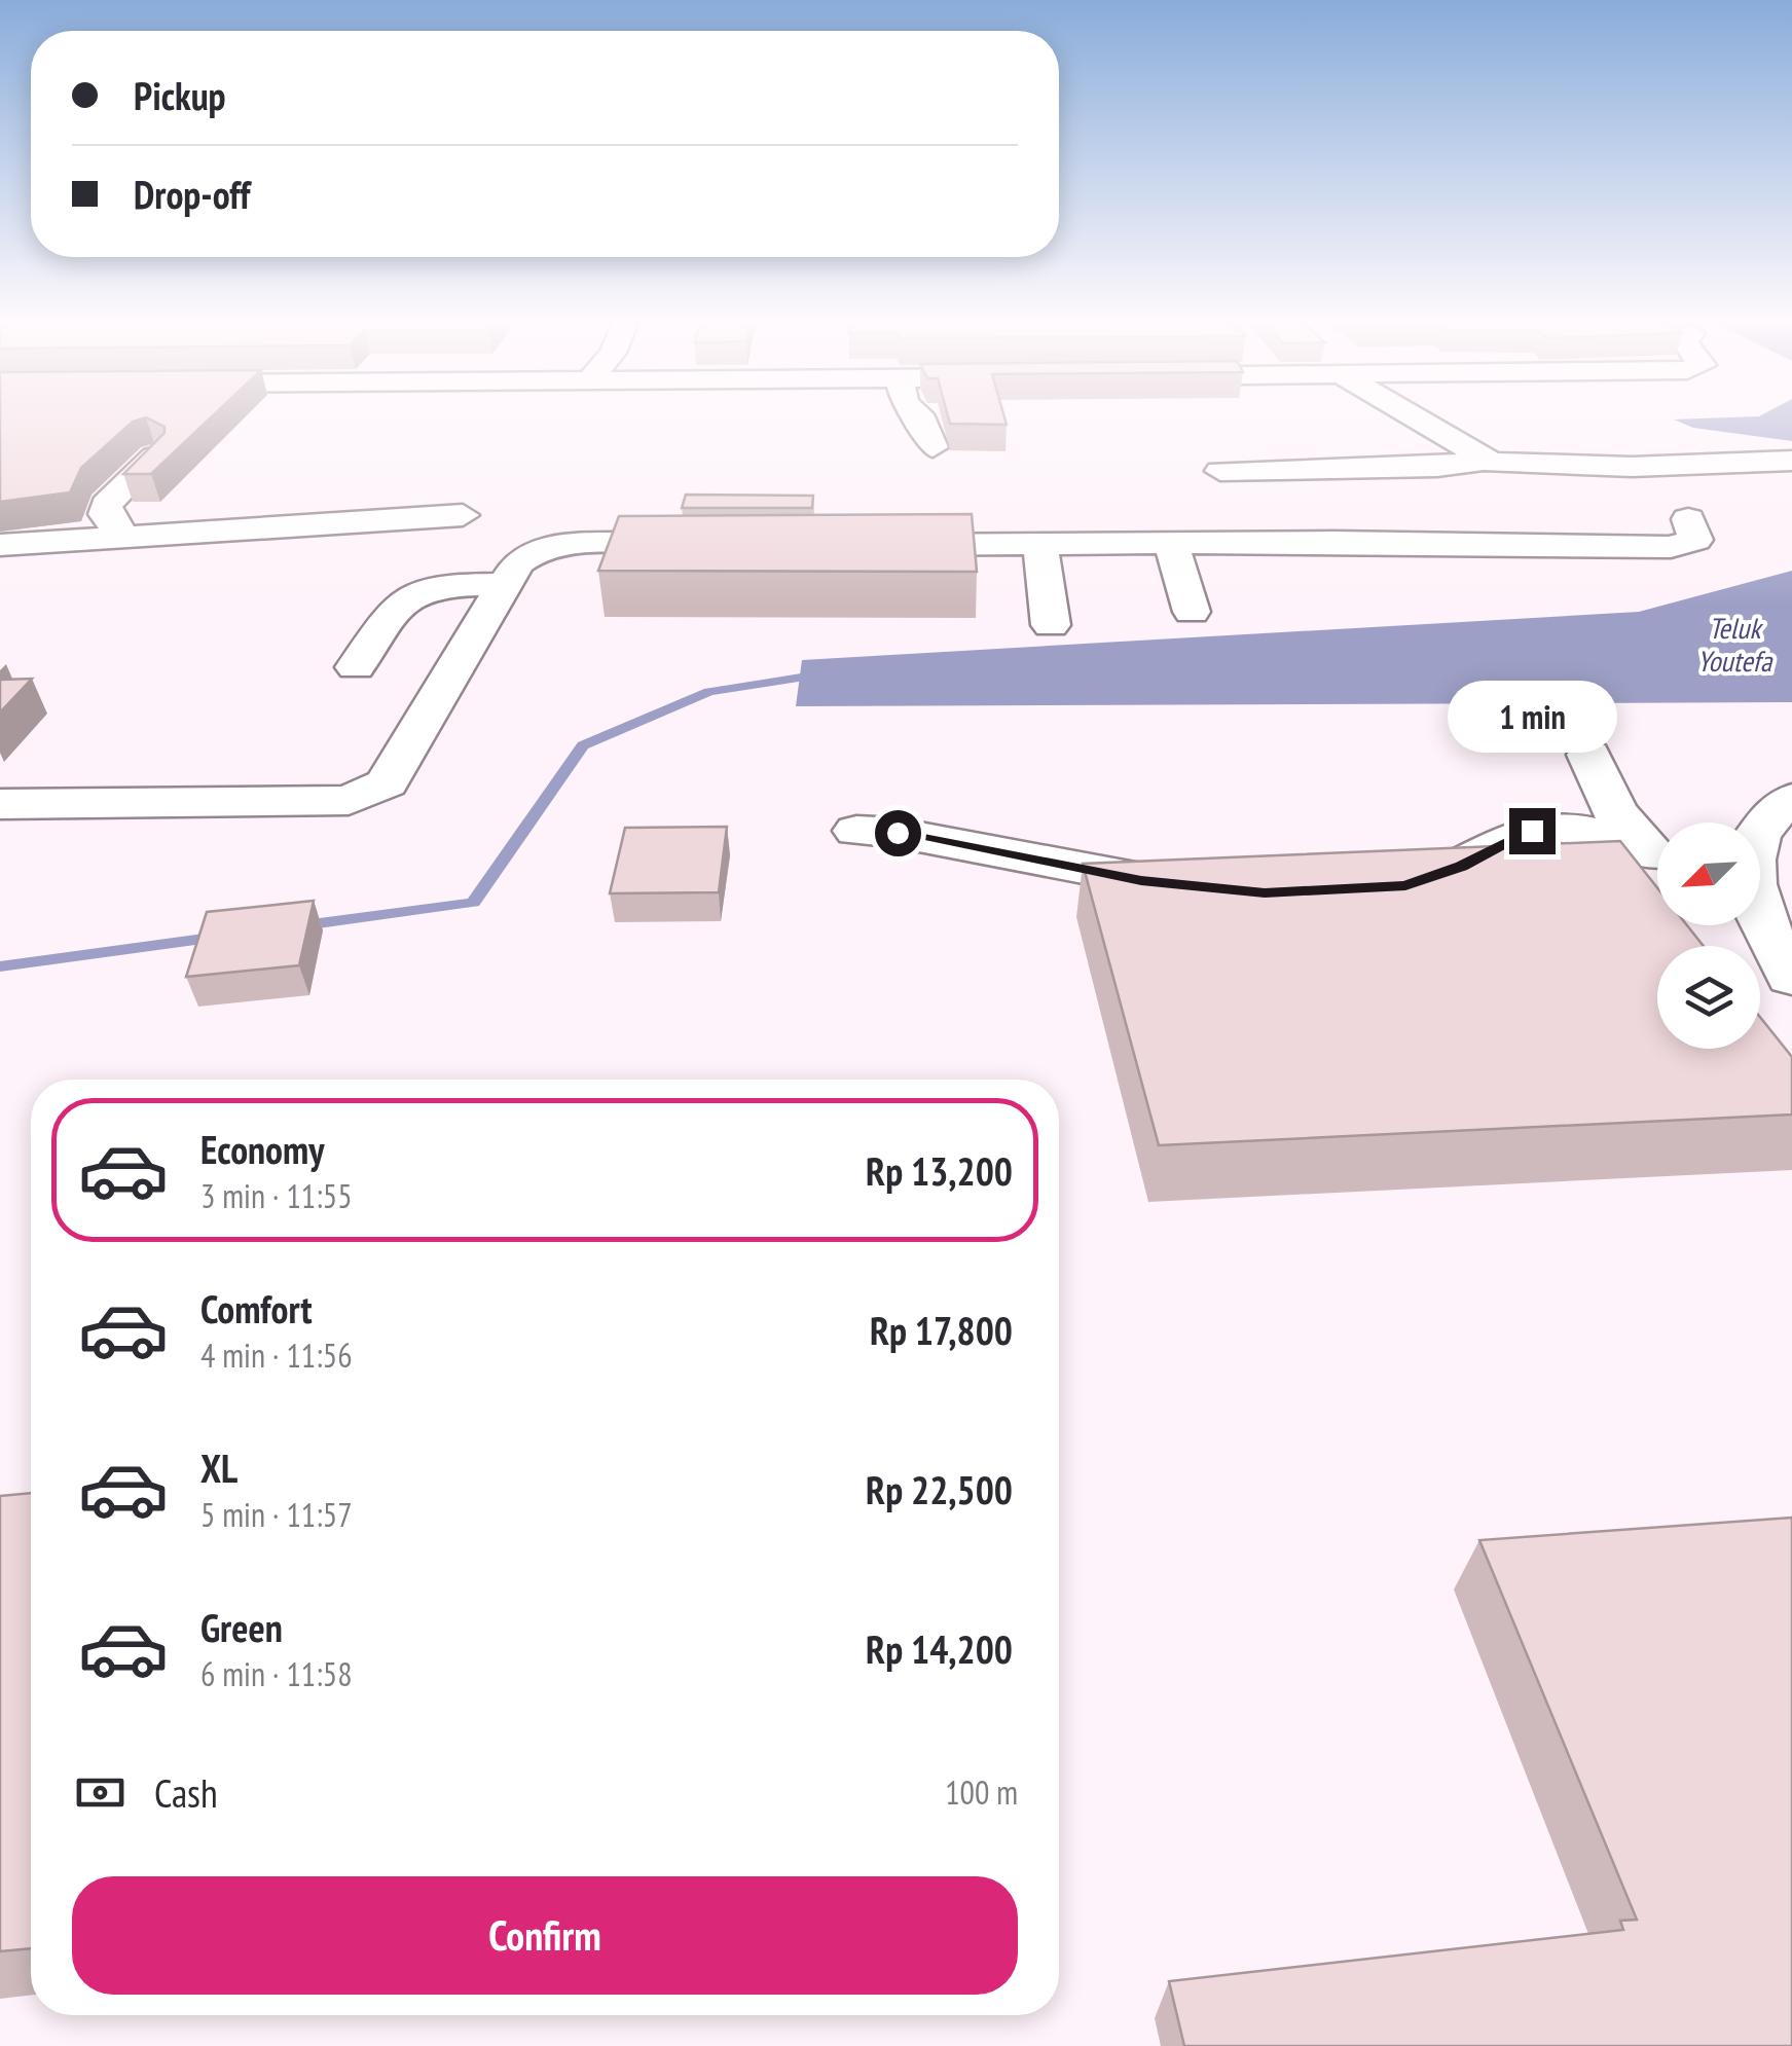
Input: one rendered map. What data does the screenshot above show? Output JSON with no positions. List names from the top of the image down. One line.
{"water":["Teluk Youtefa"],"north":"bottom left","page":{"banner":["Pickup","Drop-off"],"bubble":"1 min","list":[{"name":"Economy","note":"3 min · 11:55","value":"Rp 13,200"},{"name":"Comfort","note":"4 min · 11:56","value":"Rp 17,800"},{"name":"XL","note":"5 min · 11:57","value":"Rp 22,500"},{"name":"Green","note":"6 min · 11:58","value":"Rp 14,200"}],"pay":["Cash","100 m"],"buttons":"Confirm"}}
